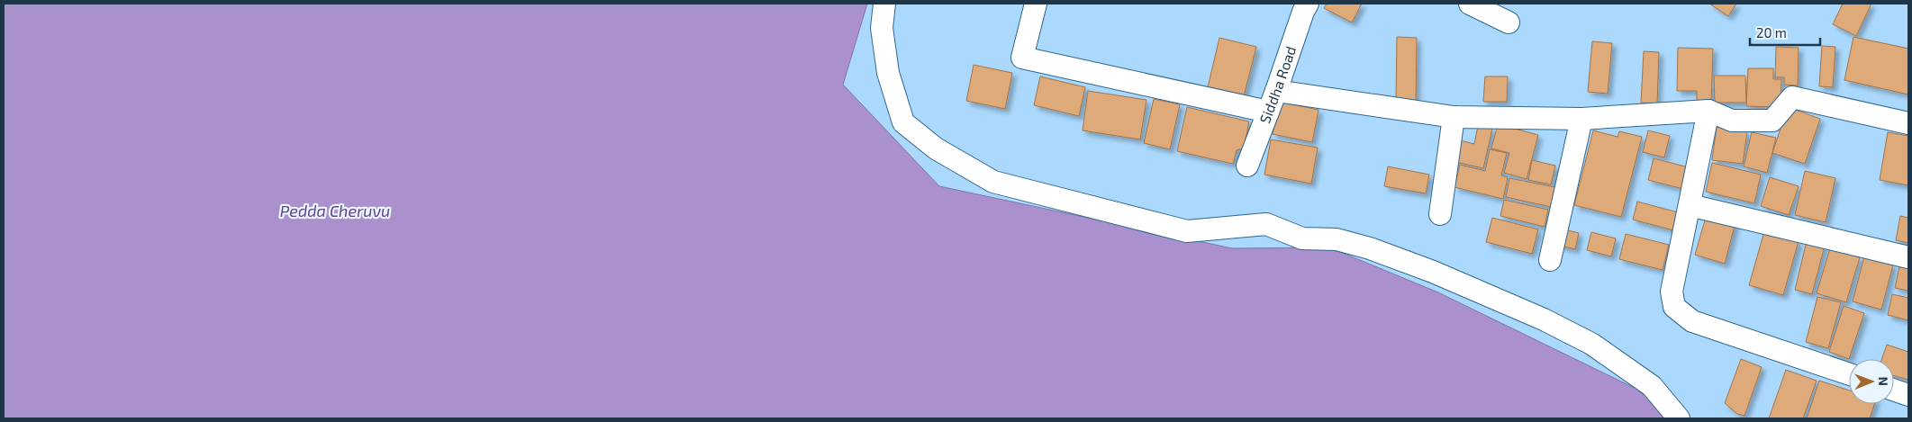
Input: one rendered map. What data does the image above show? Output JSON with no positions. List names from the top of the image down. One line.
{"streets":{"street":["Siddha Road"]},"water":["Pedda Cheruvu"],"scale_bar":"20 m","north":"right"}
